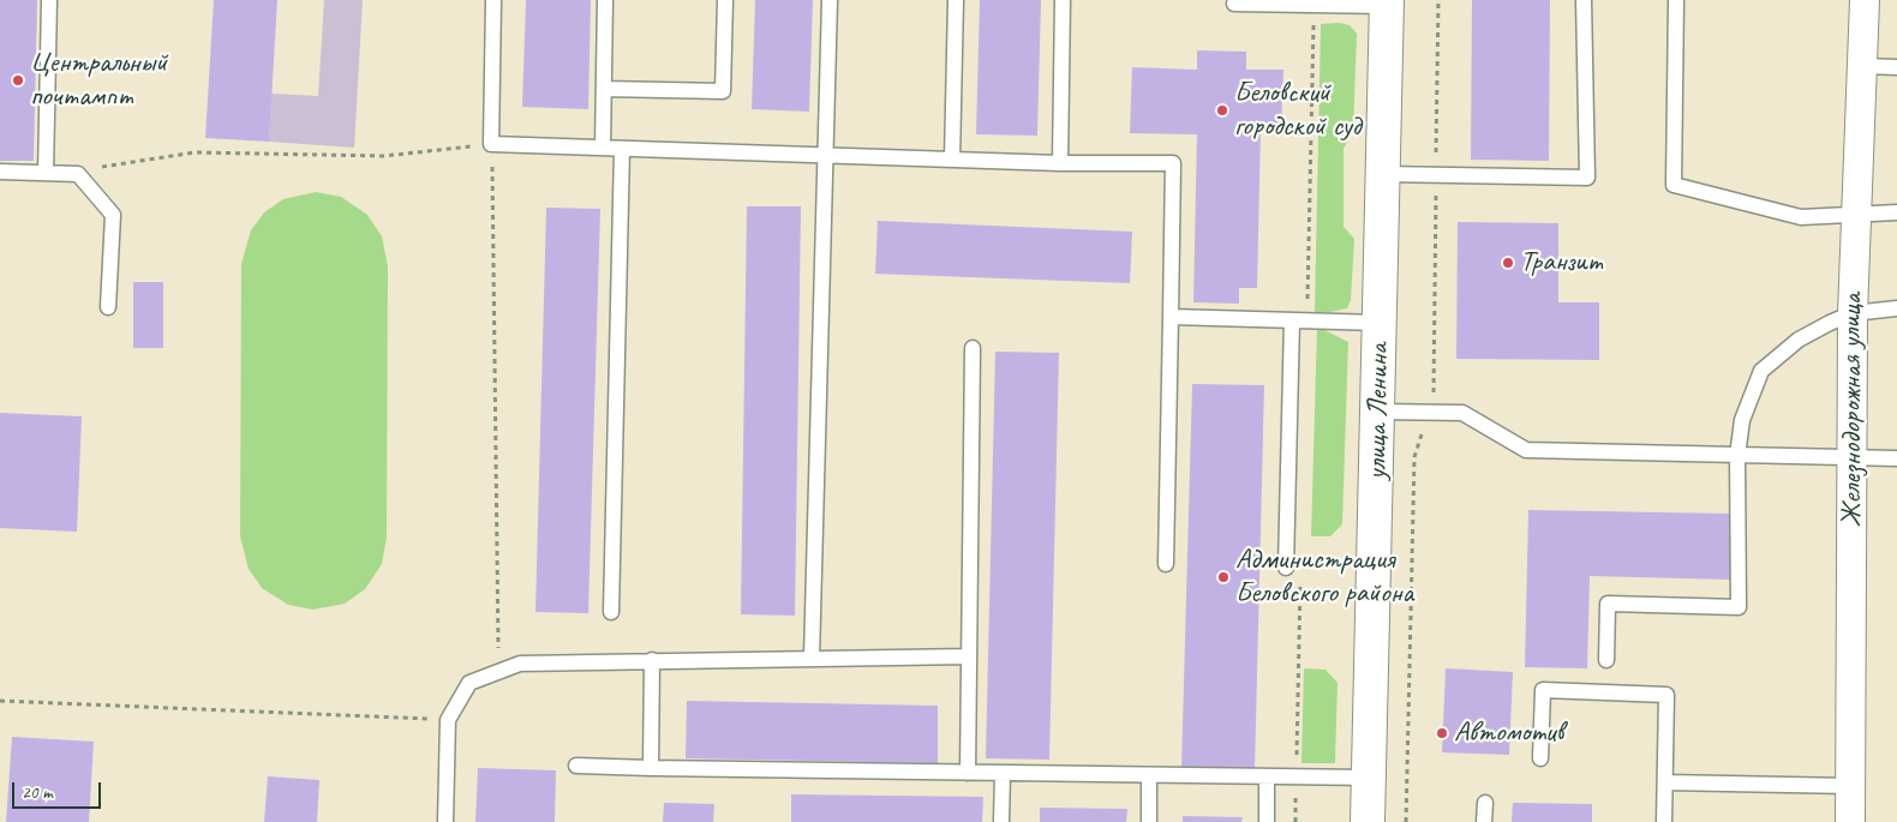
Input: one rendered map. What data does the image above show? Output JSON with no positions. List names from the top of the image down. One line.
{"streets":{"street":["Железнодорожная улица","улица Ленина"]},"places":["Центральный почтампт","Беловский городской суд","Транзит","Администрация Беловского района","Автомотив"],"scale_bar":"20 m"}
